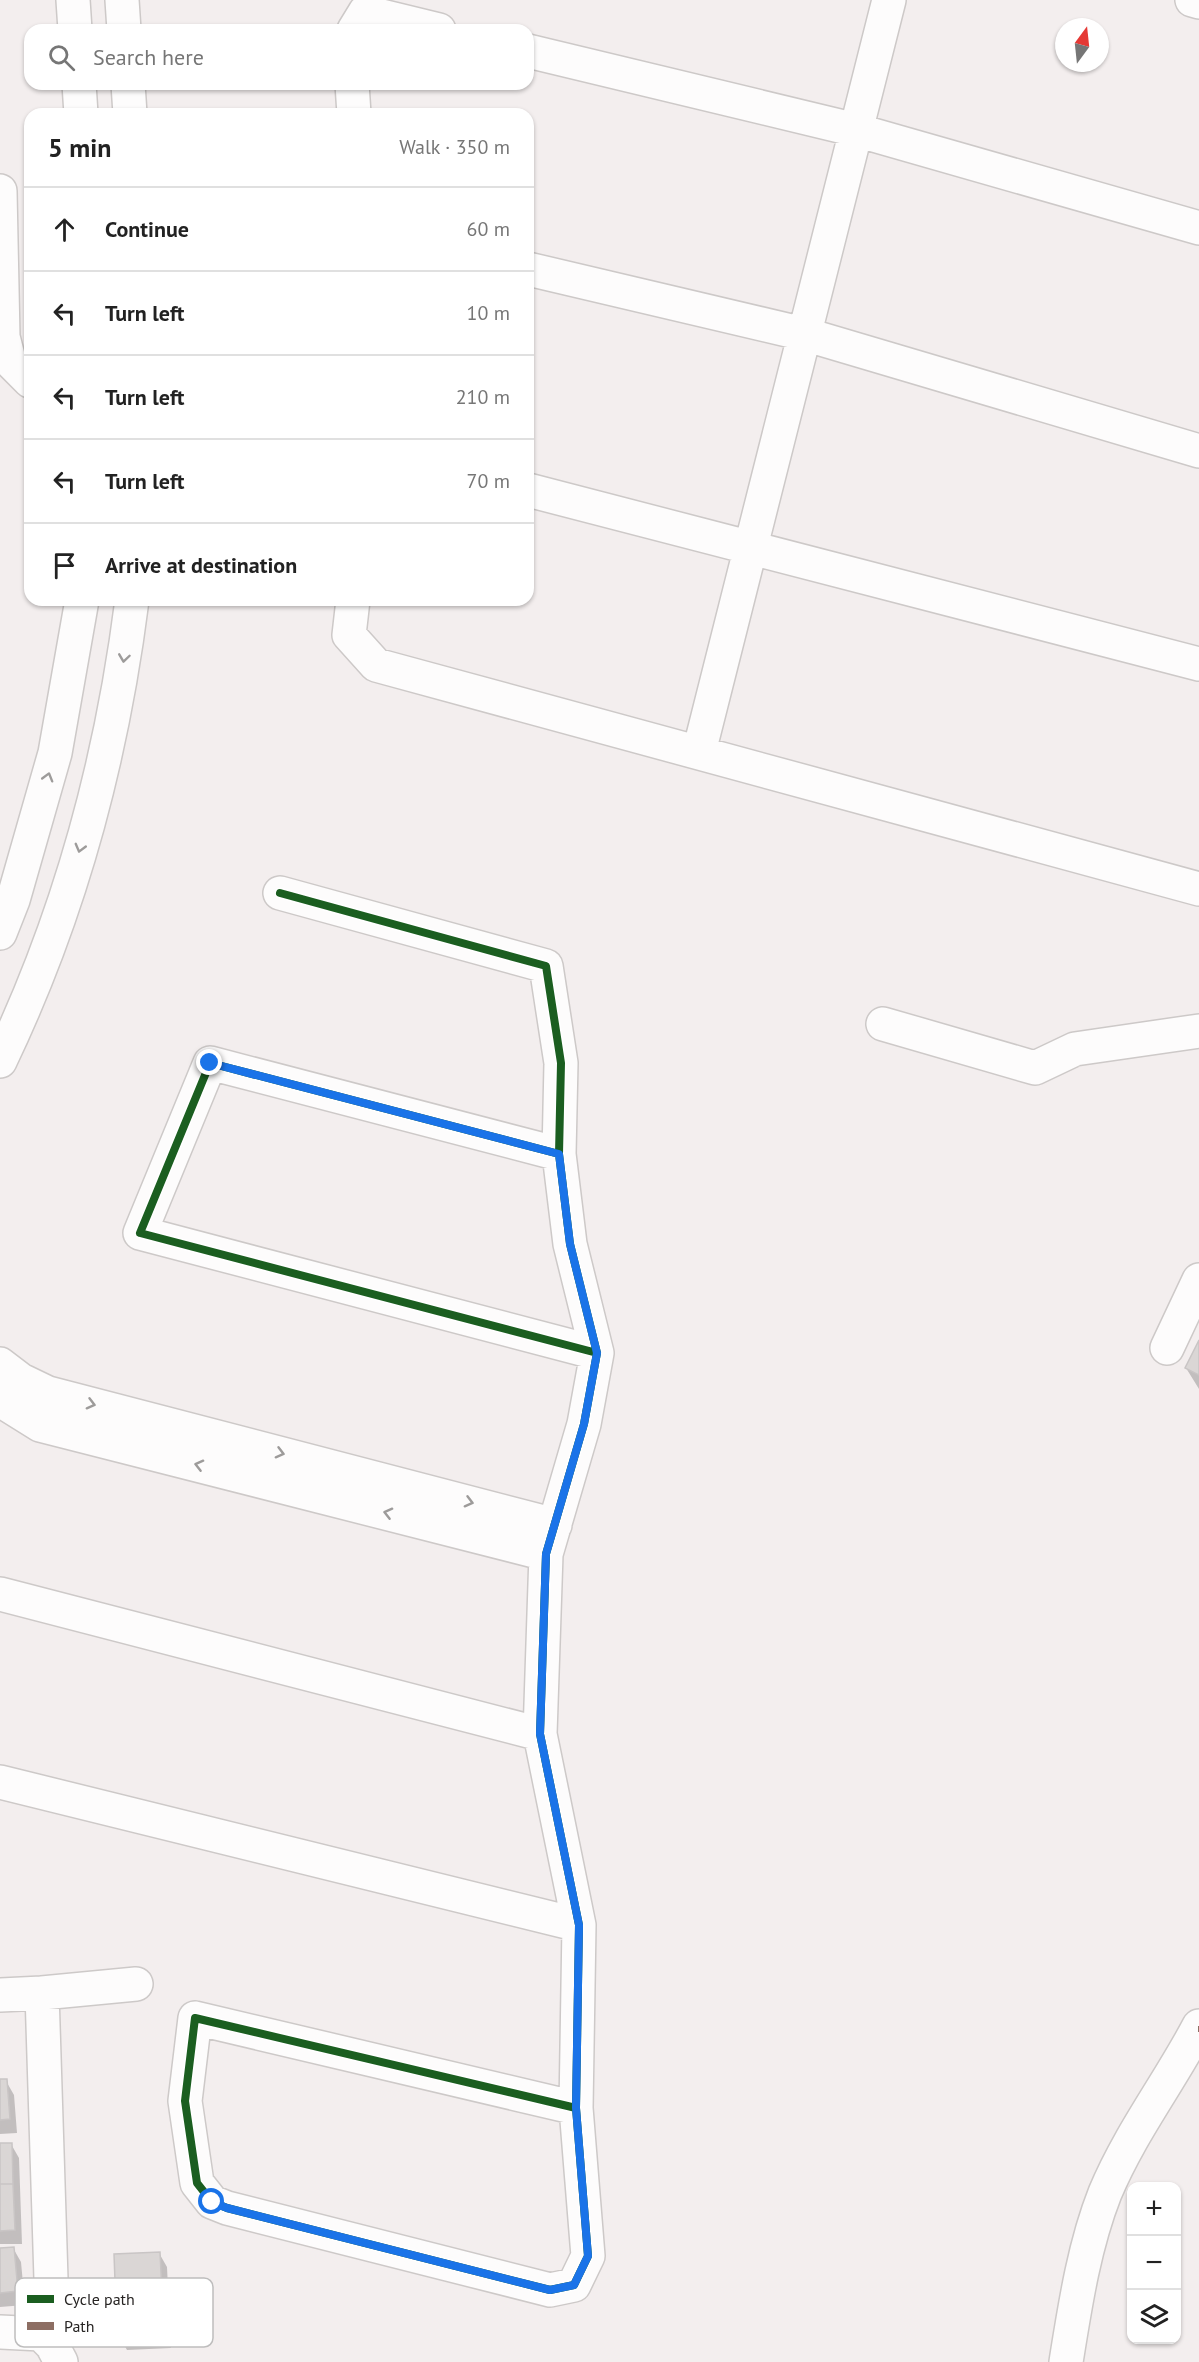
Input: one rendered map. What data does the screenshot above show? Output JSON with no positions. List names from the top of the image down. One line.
{"legend":["Cycle path","Path"],"north":"top","page":{"search":"Search here","heading":["5 min","Walk · 350 m"],"list":[["Continue","60 m"],["Turn left","10 m"],["Turn left","210 m"],["Turn left","70 m"],"Arrive at destination"],"map_buttons":["+","−"]}}
